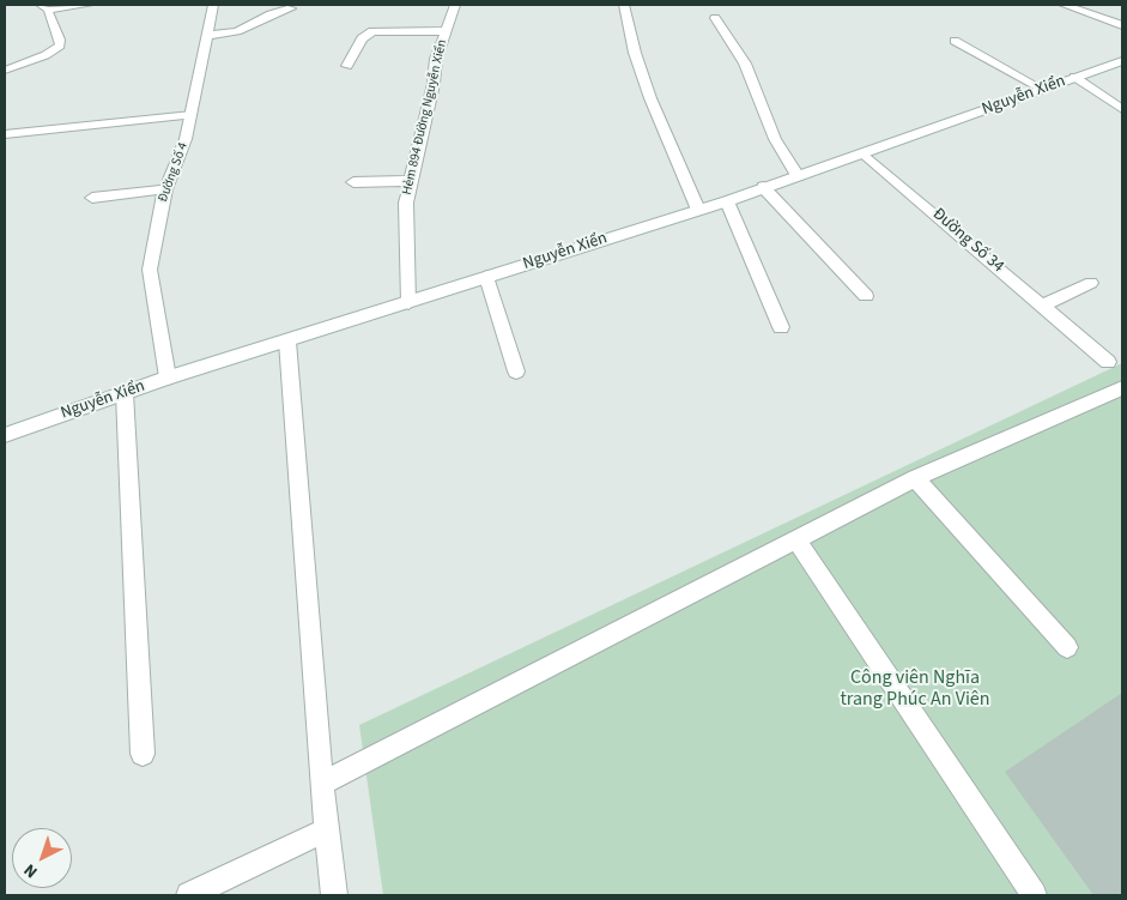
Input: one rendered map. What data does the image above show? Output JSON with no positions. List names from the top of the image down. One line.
{"streets":{"street":["Nguyễn Xiển","Hẻm 894 Đường Nguyễn Xiển","Đường Số 4","Đường Số 34"]},"crossings":[["Nguyễn Xiển","Hẻm 894 Đường Nguyễn Xiển"],["Nguyễn Xiển","Đường Số 4"],["Nguyễn Xiển","Đường Số 34"]],"parks":["Công viên Nghĩa trang Phúc An Viên"],"north":"bottom left"}
